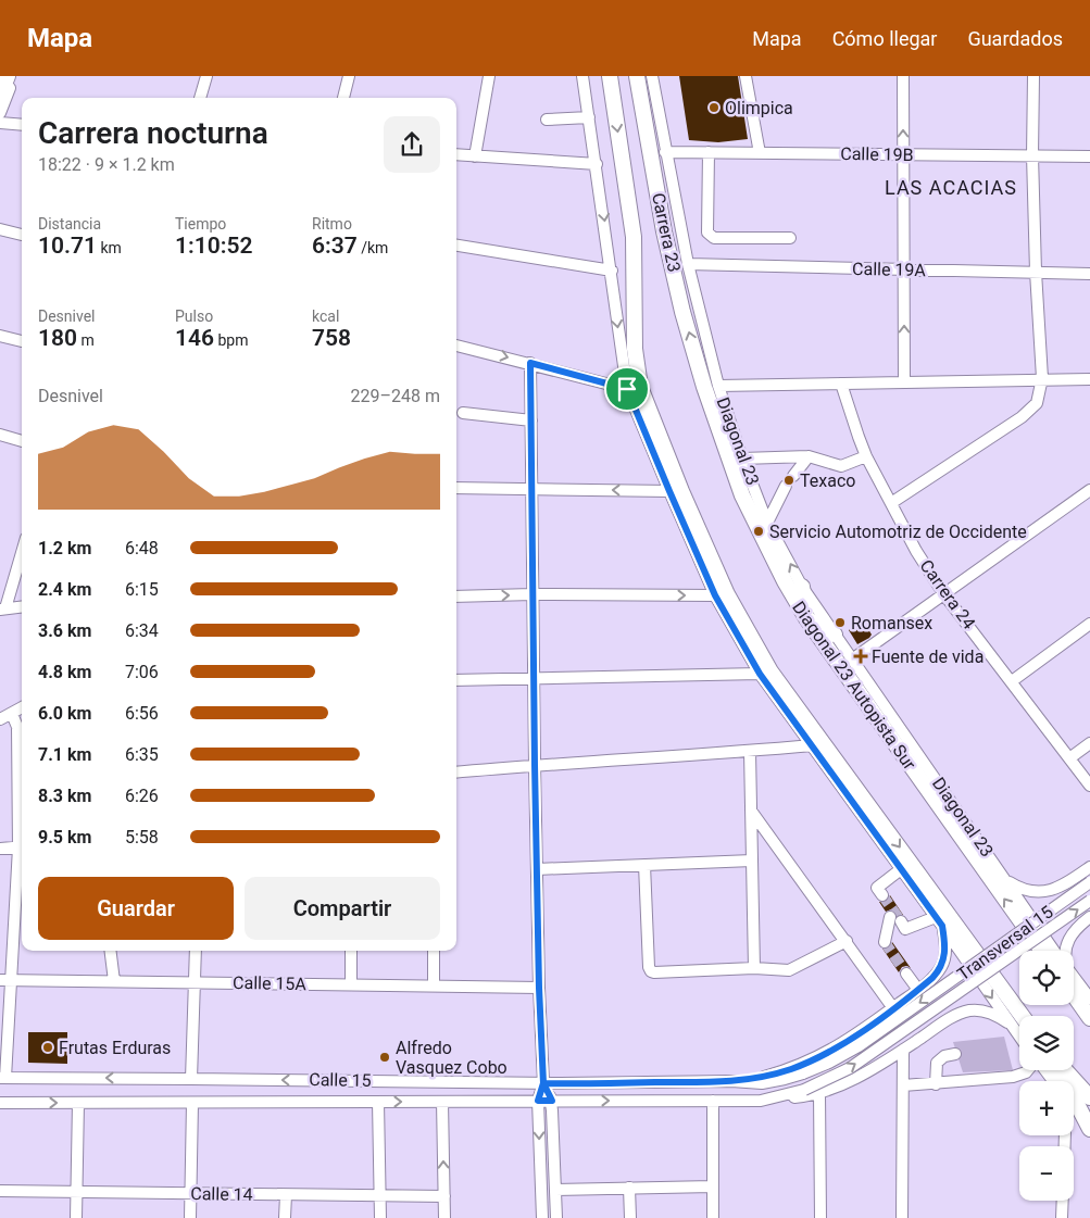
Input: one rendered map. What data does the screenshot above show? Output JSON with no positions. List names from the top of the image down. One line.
{"streets":{"main road":["Carrera 23","Diagonal 23 Autopista Sur"],"street":["Calle 19B","Calle 19A","Diagonal 23","Carrera 24","Transversal 15","Calle 15A","Calle 15","Calle 14"]},"crossings":[["Calle 19B","Carrera 23"],["Carrera 23","Calle 19A"],["Carrera 23","Diagonal 23"],["Carrera 23","Diagonal 23 Autopista Sur"],["Diagonal 23","Diagonal 23 Autopista Sur"],["Transversal 15","Calle 15"]],"districts":["LAS ACACIAS"],"places":{"other":["Olimpica","Texaco","Servicio Automotriz de Occidente","Romansex","Frutas Erduras","Alfredo Vasquez Cobo"],"health":["Fuente de vida"]},"page":{"header":"Mapa","nav":["Mapa","Cómo llegar","Guardados"],"heading":["Carrera nocturna","18:22 · 9 × 1.2 km"],"stats":[["Distancia","10.71 km"],["Tiempo","1:10:52"],["Ritmo","6:37 /km"],["Desnivel","180 m"],["Pulso","146 bpm"],["kcal","758"]],"chart":["Desnivel","229–248 m"],"list":[{"name":"1.2 km","note":"6:48"},{"name":"2.4 km","note":"6:15"},{"name":"3.6 km","note":"6:34"},{"name":"4.8 km","note":"7:06"},{"name":"6.0 km","note":"6:56"},{"name":"7.1 km","note":"6:35"},{"name":"8.3 km","note":"6:26"},{"name":"9.5 km","note":"5:58"}],"buttons":["Guardar","Compartir"],"map_buttons":["+","−"]}}
